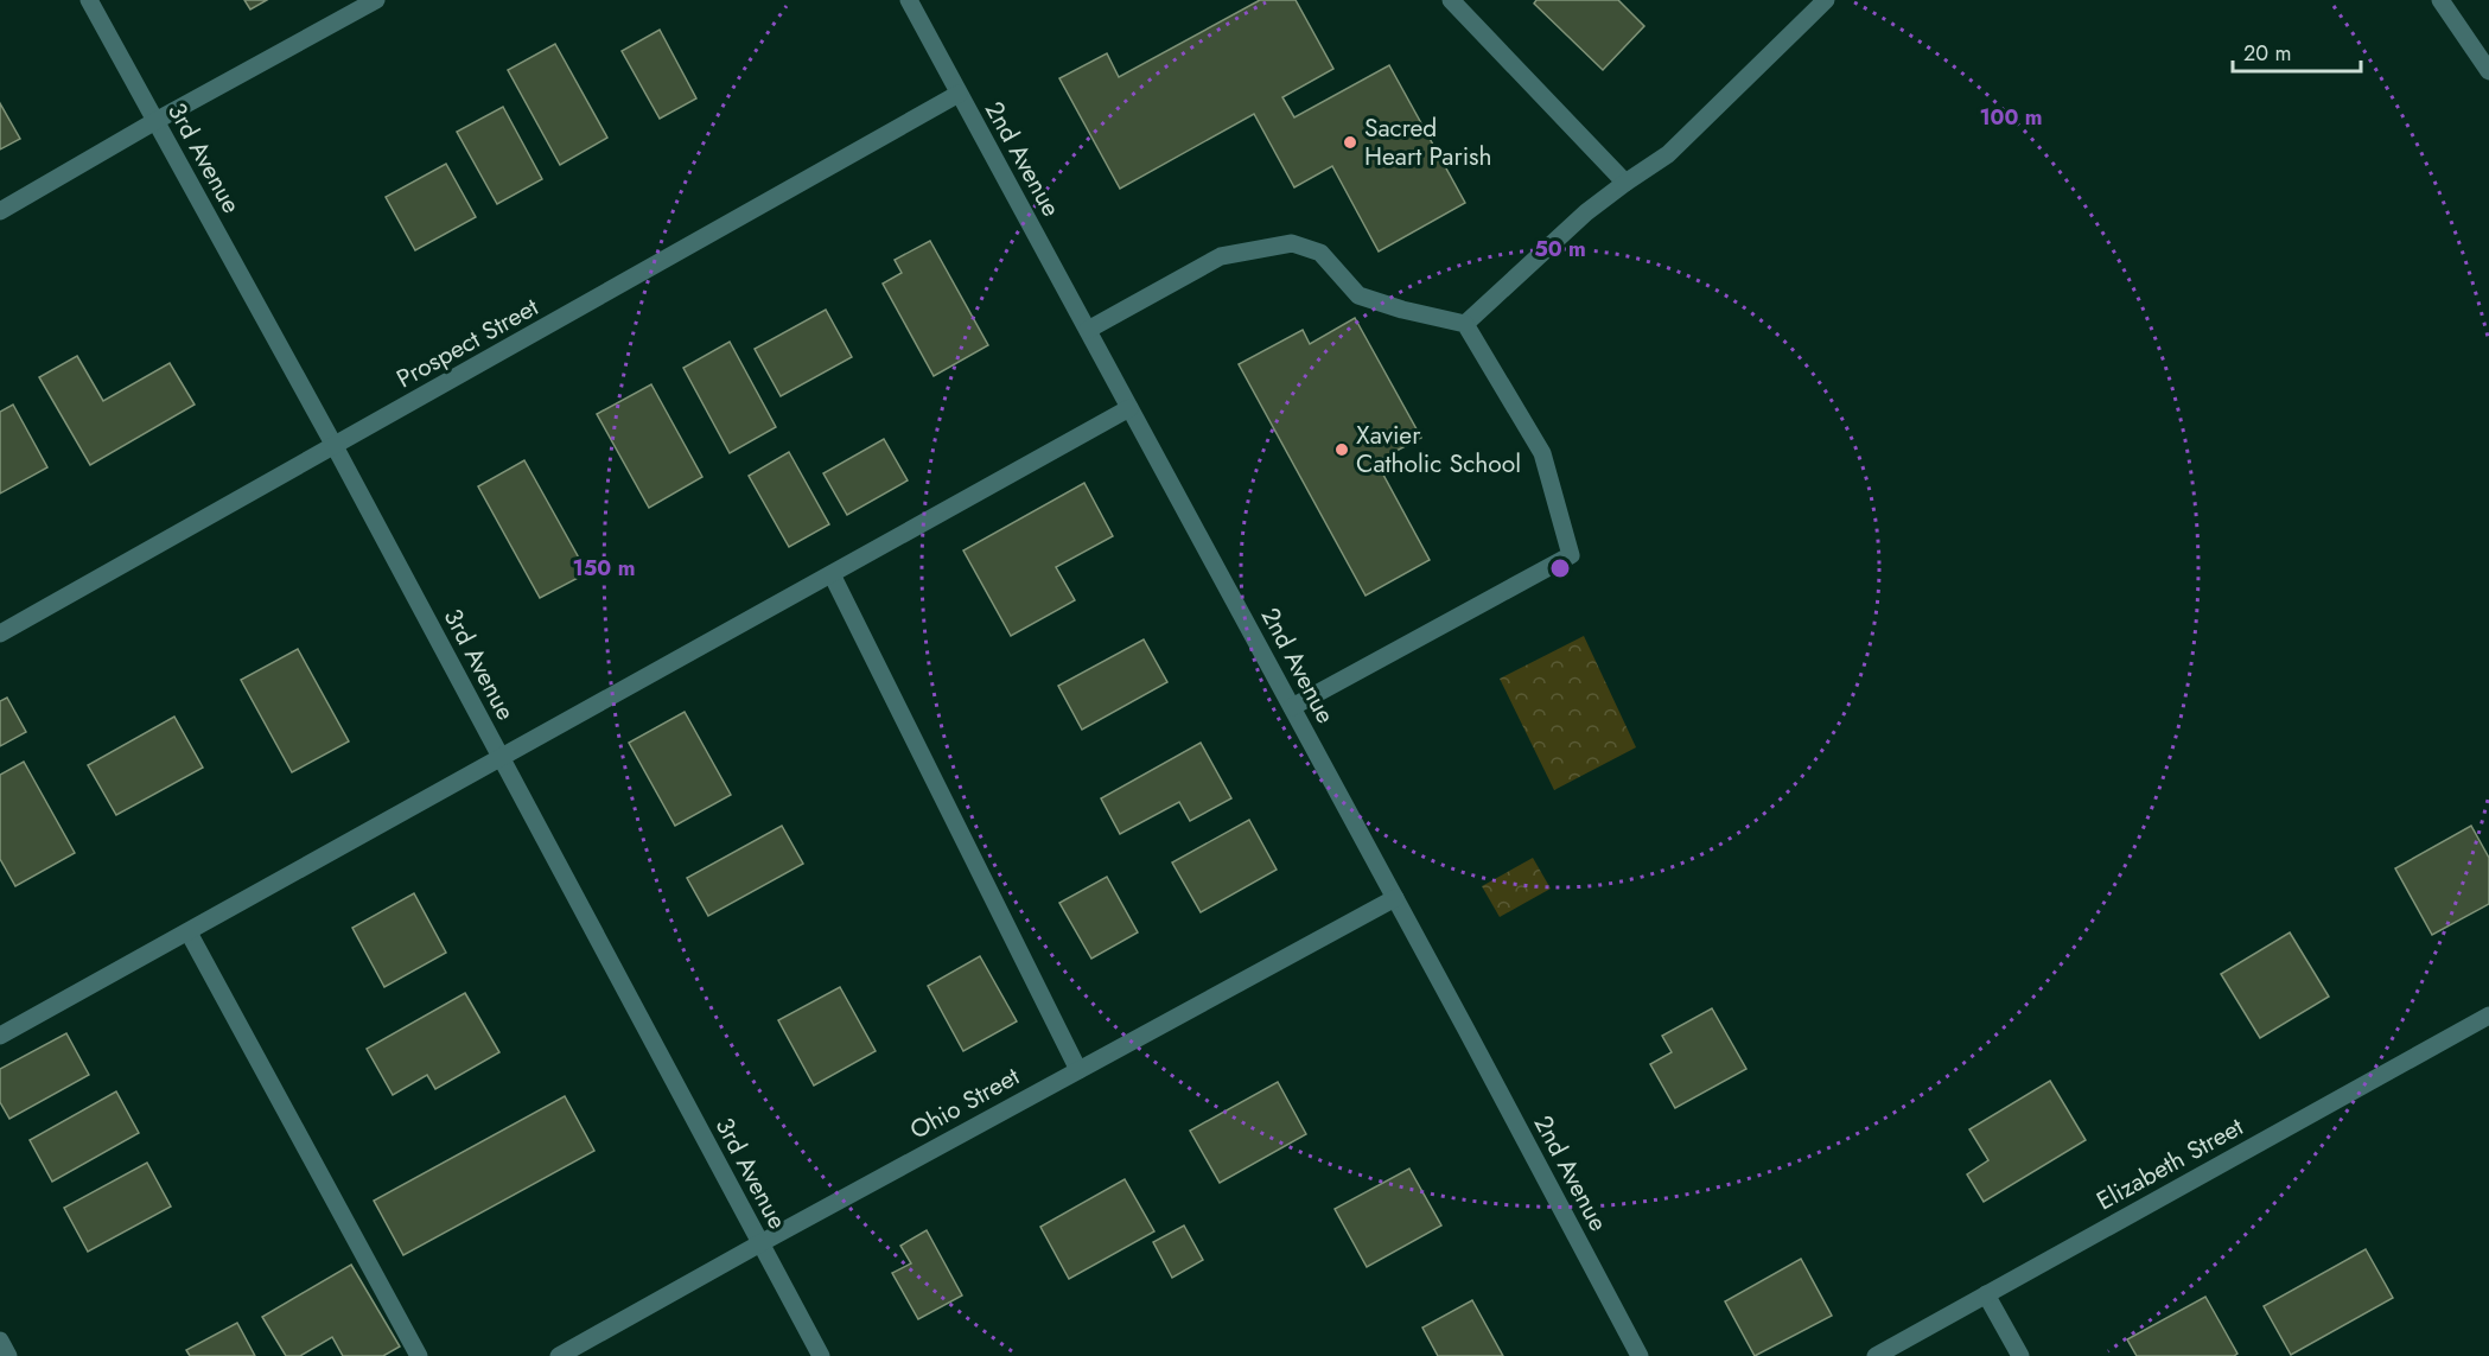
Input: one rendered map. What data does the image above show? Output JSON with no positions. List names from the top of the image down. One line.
{"streets":{"street":["3rd Avenue","2nd Avenue","Prospect Street","Ohio Street","Elizabeth Street"]},"crossings":[["3rd Avenue","Prospect Street"],["3rd Avenue","Ohio Street"],["2nd Avenue","Prospect Street"],["2nd Avenue","Ohio Street"]],"places":["Sacred Heart Parish","Xavier Catholic School"],"scale_bar":"20 m","rings":["100 m","50 m","150 m"]}
